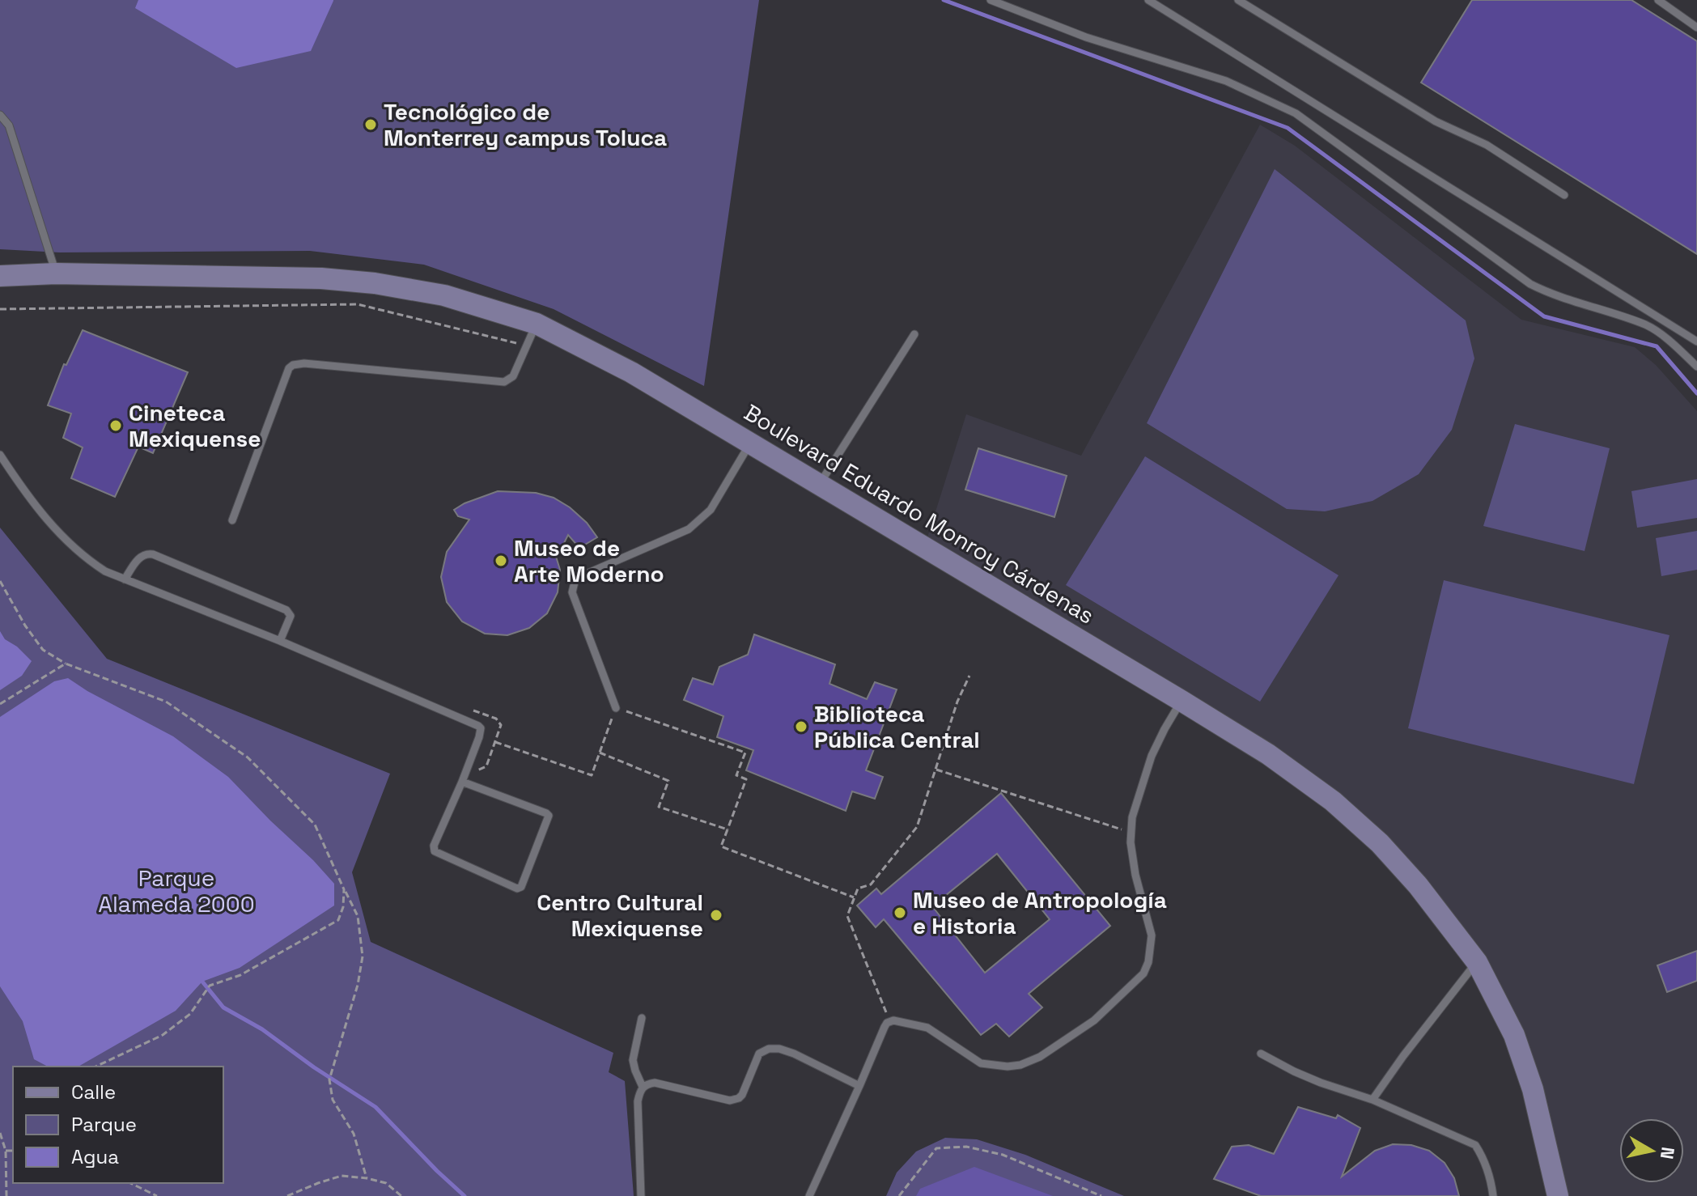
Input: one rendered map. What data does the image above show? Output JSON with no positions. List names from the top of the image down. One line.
{"streets":{"main road":["Boulevard Eduardo Monroy Cárdenas"]},"parks":["Parque Alameda 2000"],"places":["Tecnológico de Monterrey campus Toluca","Cineteca Mexiquense","Museo de Arte Moderno","Biblioteca Pública Central","Museo de Antropología e Historia","Centro Cultural Mexiquense"],"legend":["Calle","Parque","Agua"],"north":"right"}
